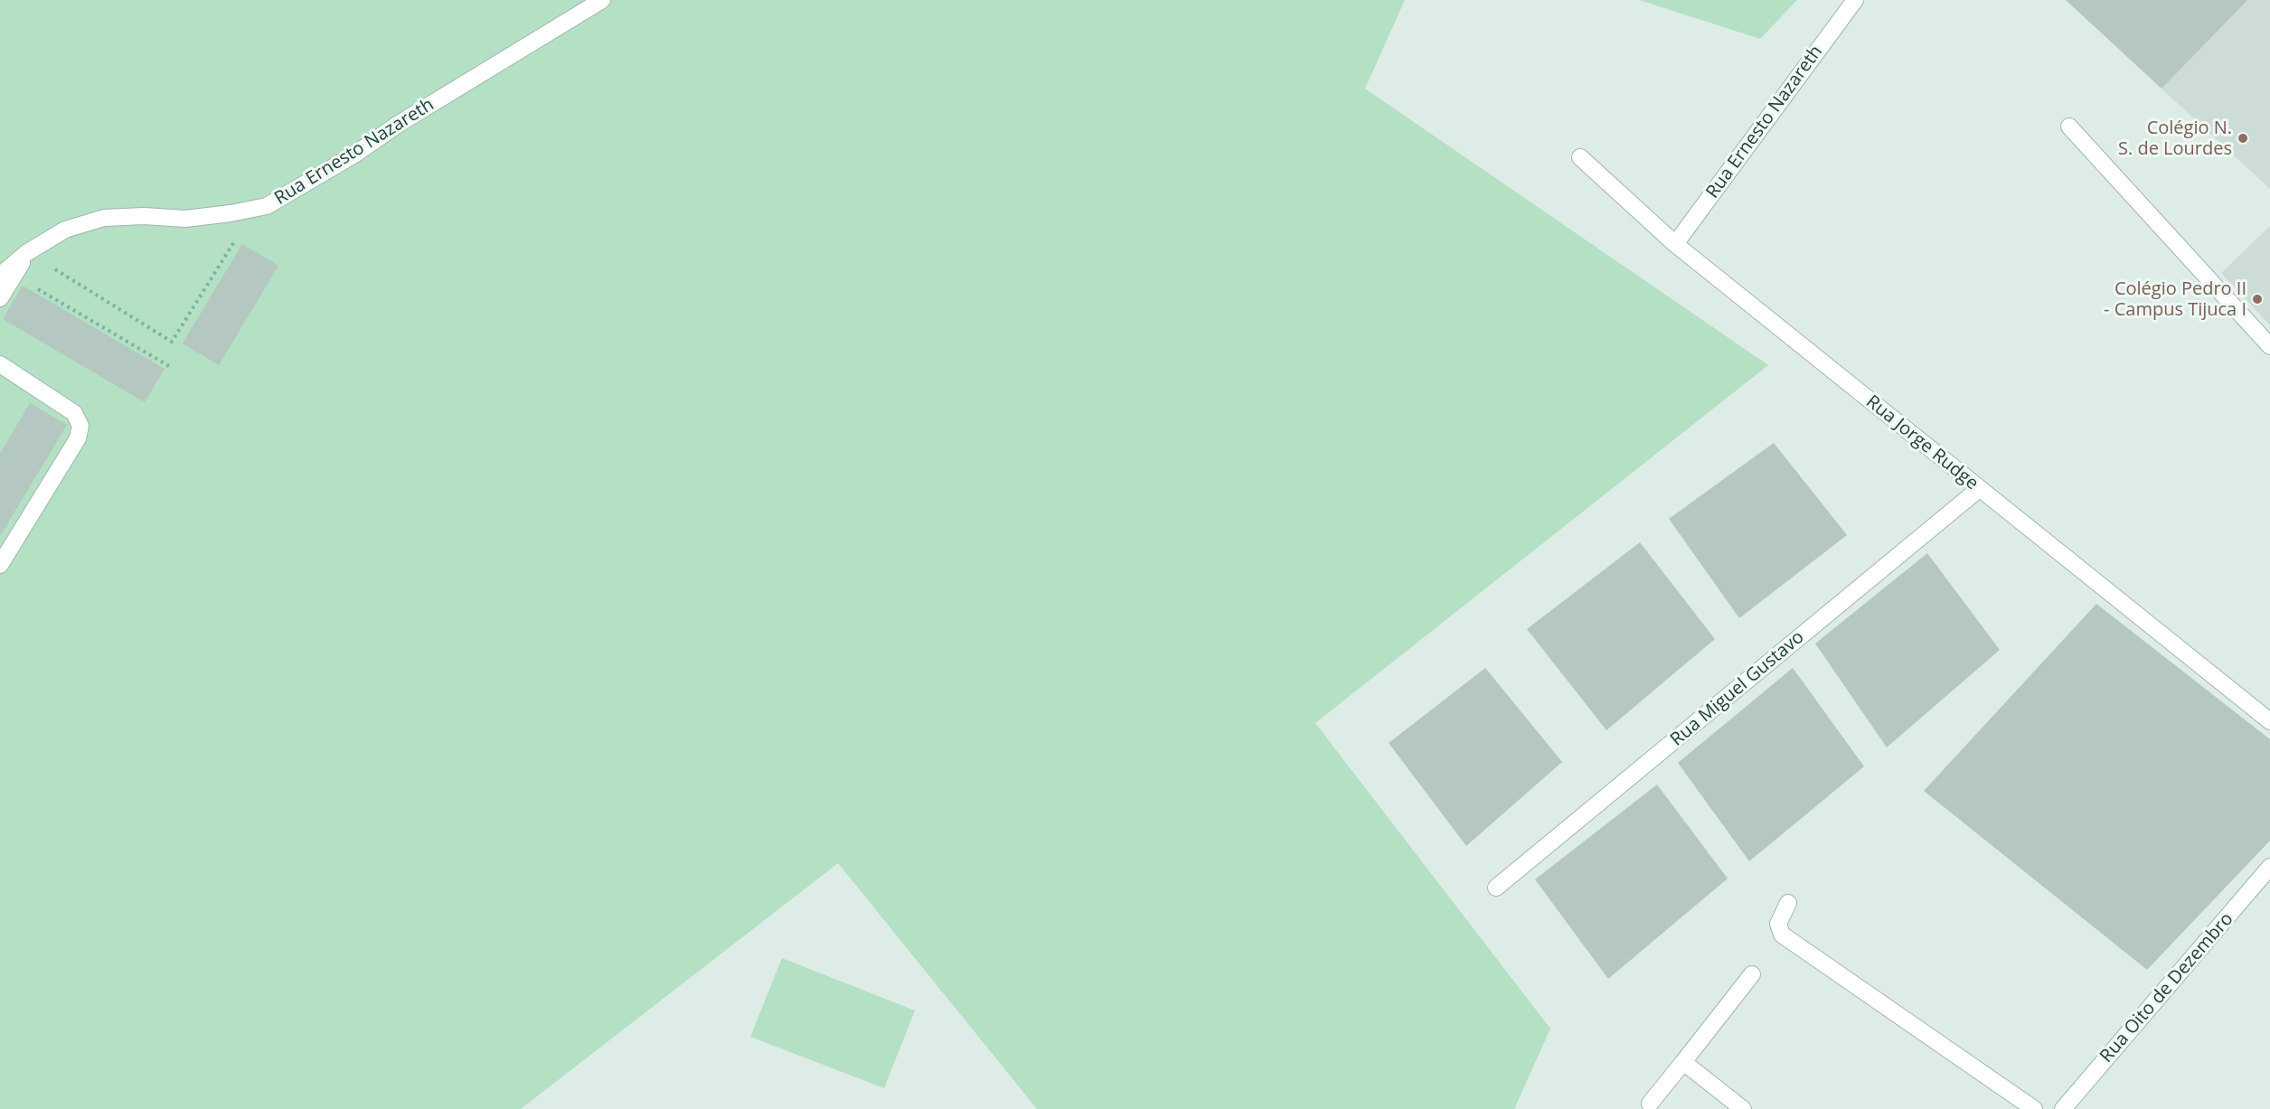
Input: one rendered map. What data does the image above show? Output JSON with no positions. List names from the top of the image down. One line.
{"streets":{"street":["Rua Ernesto Nazareth","Rua Jorge Rudge","Rua Miguel Gustavo","Rua Oito de Dezembro"]},"crossings":[["Rua Ernesto Nazareth","Rua Jorge Rudge"],["Rua Jorge Rudge","Rua Miguel Gustavo"]],"places":["Colégio N. S. de Lourdes","Colégio Pedro II - Campus Tijuca I"]}
